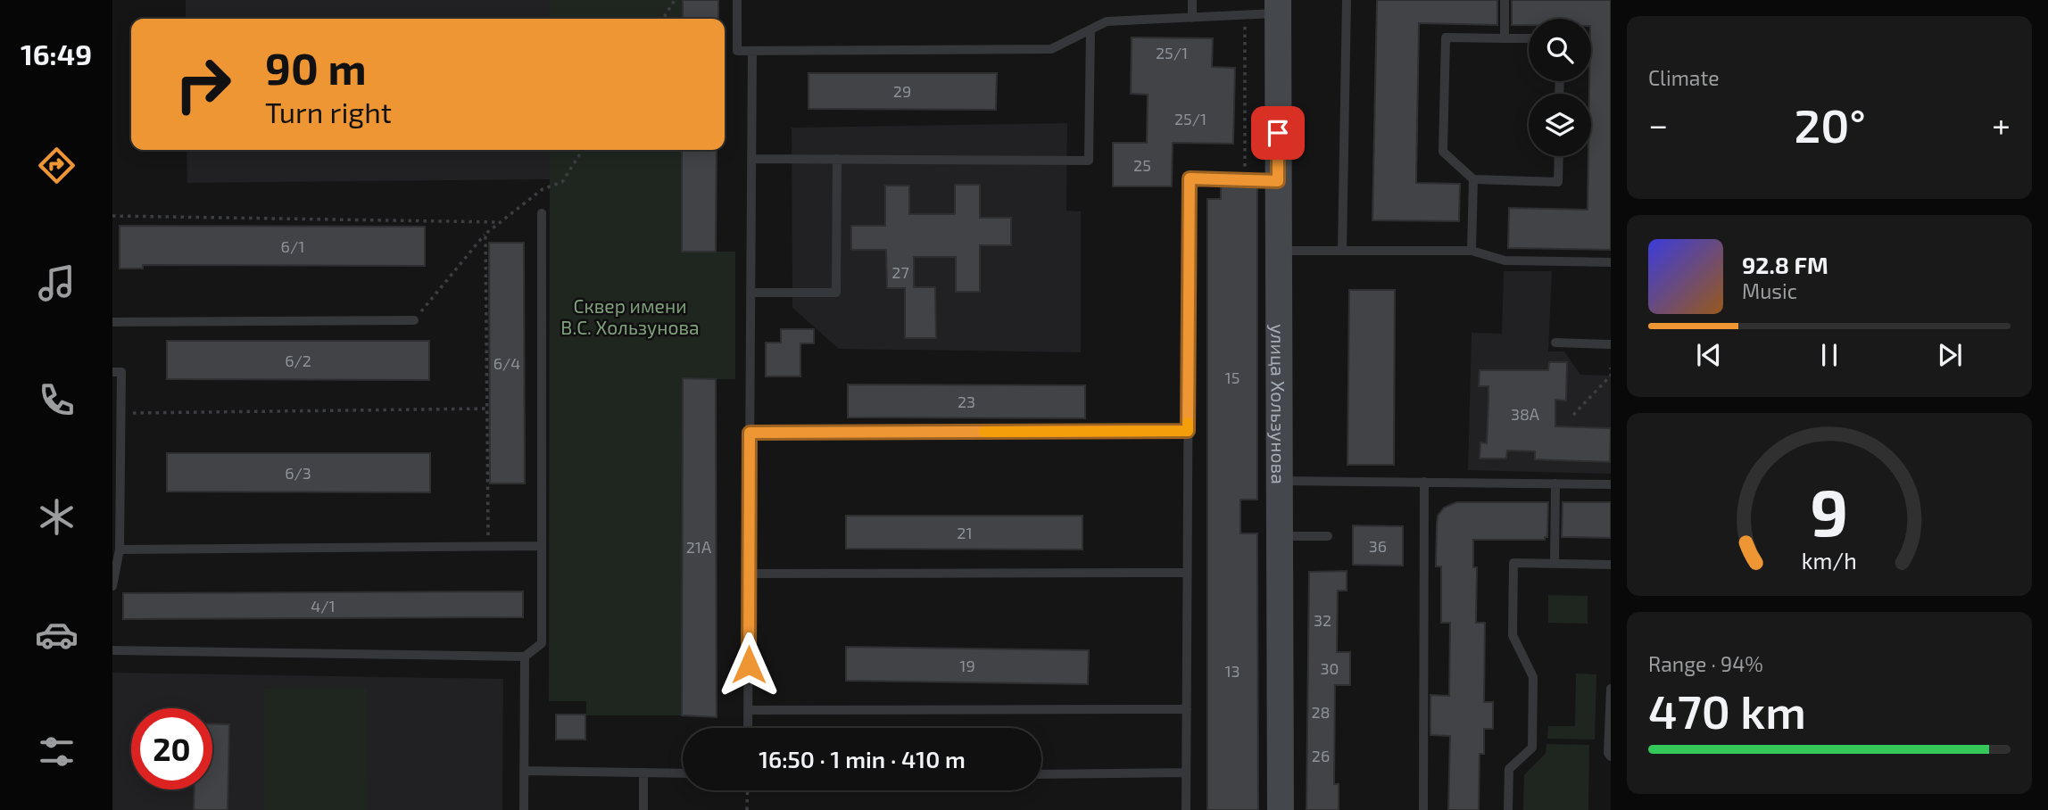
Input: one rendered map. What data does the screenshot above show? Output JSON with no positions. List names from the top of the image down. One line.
{"streets":{"street":["улица Хользунова"]},"parks":["Сквер имени В.С. Хользунова"],"house_numbers":["25/1","29","25/1","25","6/1","27","6/2","6/4","15","23","38А","6/3","21","36","21А","4/1","32","19","30","13","28","26"],"page":{"tabs":"16:49","tile":["Climate",["Range · 94%","470 km"]],"turn":["90 m","Turn right"],"heat":["−","20°","+"],"song":["92.8 FM","Music"],"limit":"20","trip":"16:50 · 1 min · 410 m","gauge":["9","km/h"]}}
